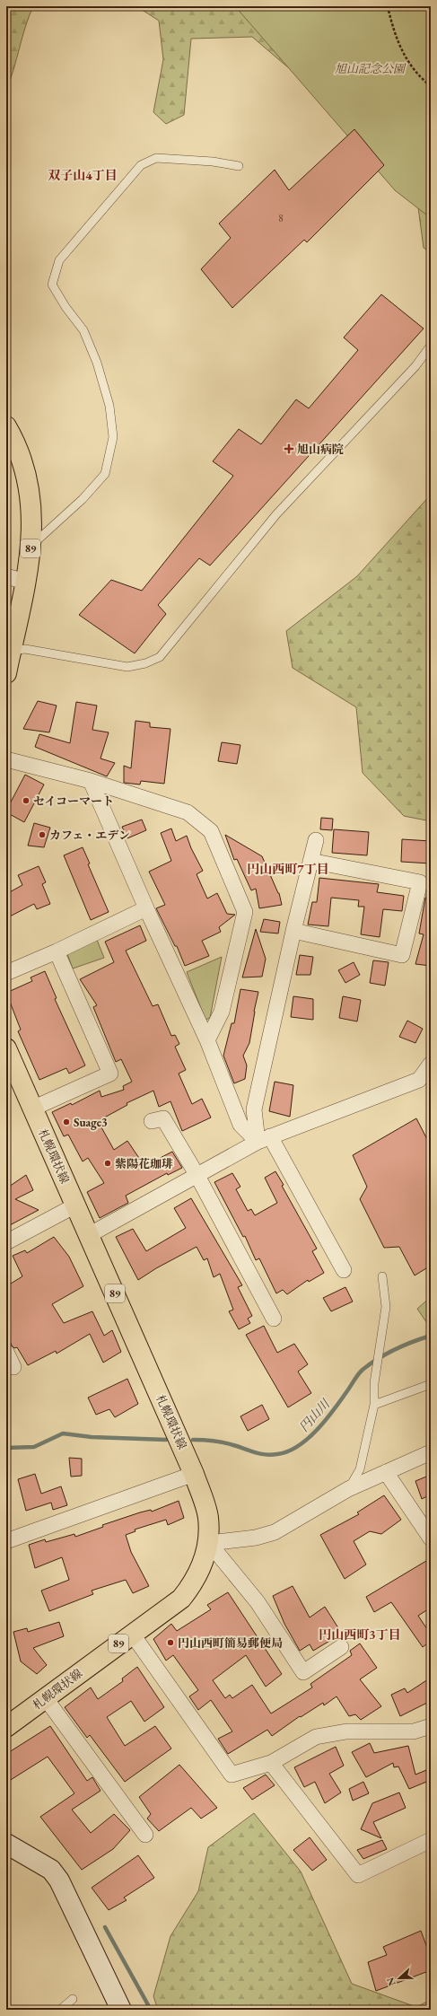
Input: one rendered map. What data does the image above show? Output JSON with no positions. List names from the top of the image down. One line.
{"streets":{"main road":["89","札幌環状線"]},"districts":["双子山4丁目","円山西町7丁目","円山西町3丁目"],"water":["円山川"],"parks":["旭山記念公園"],"places":{"health":["旭山病院"],"other":["セイコーマート","カフェ・エデン","Suage3","紫陽花珈琲","円山西町簡易郵便局"]},"house_numbers":["8"],"north":"left"}
